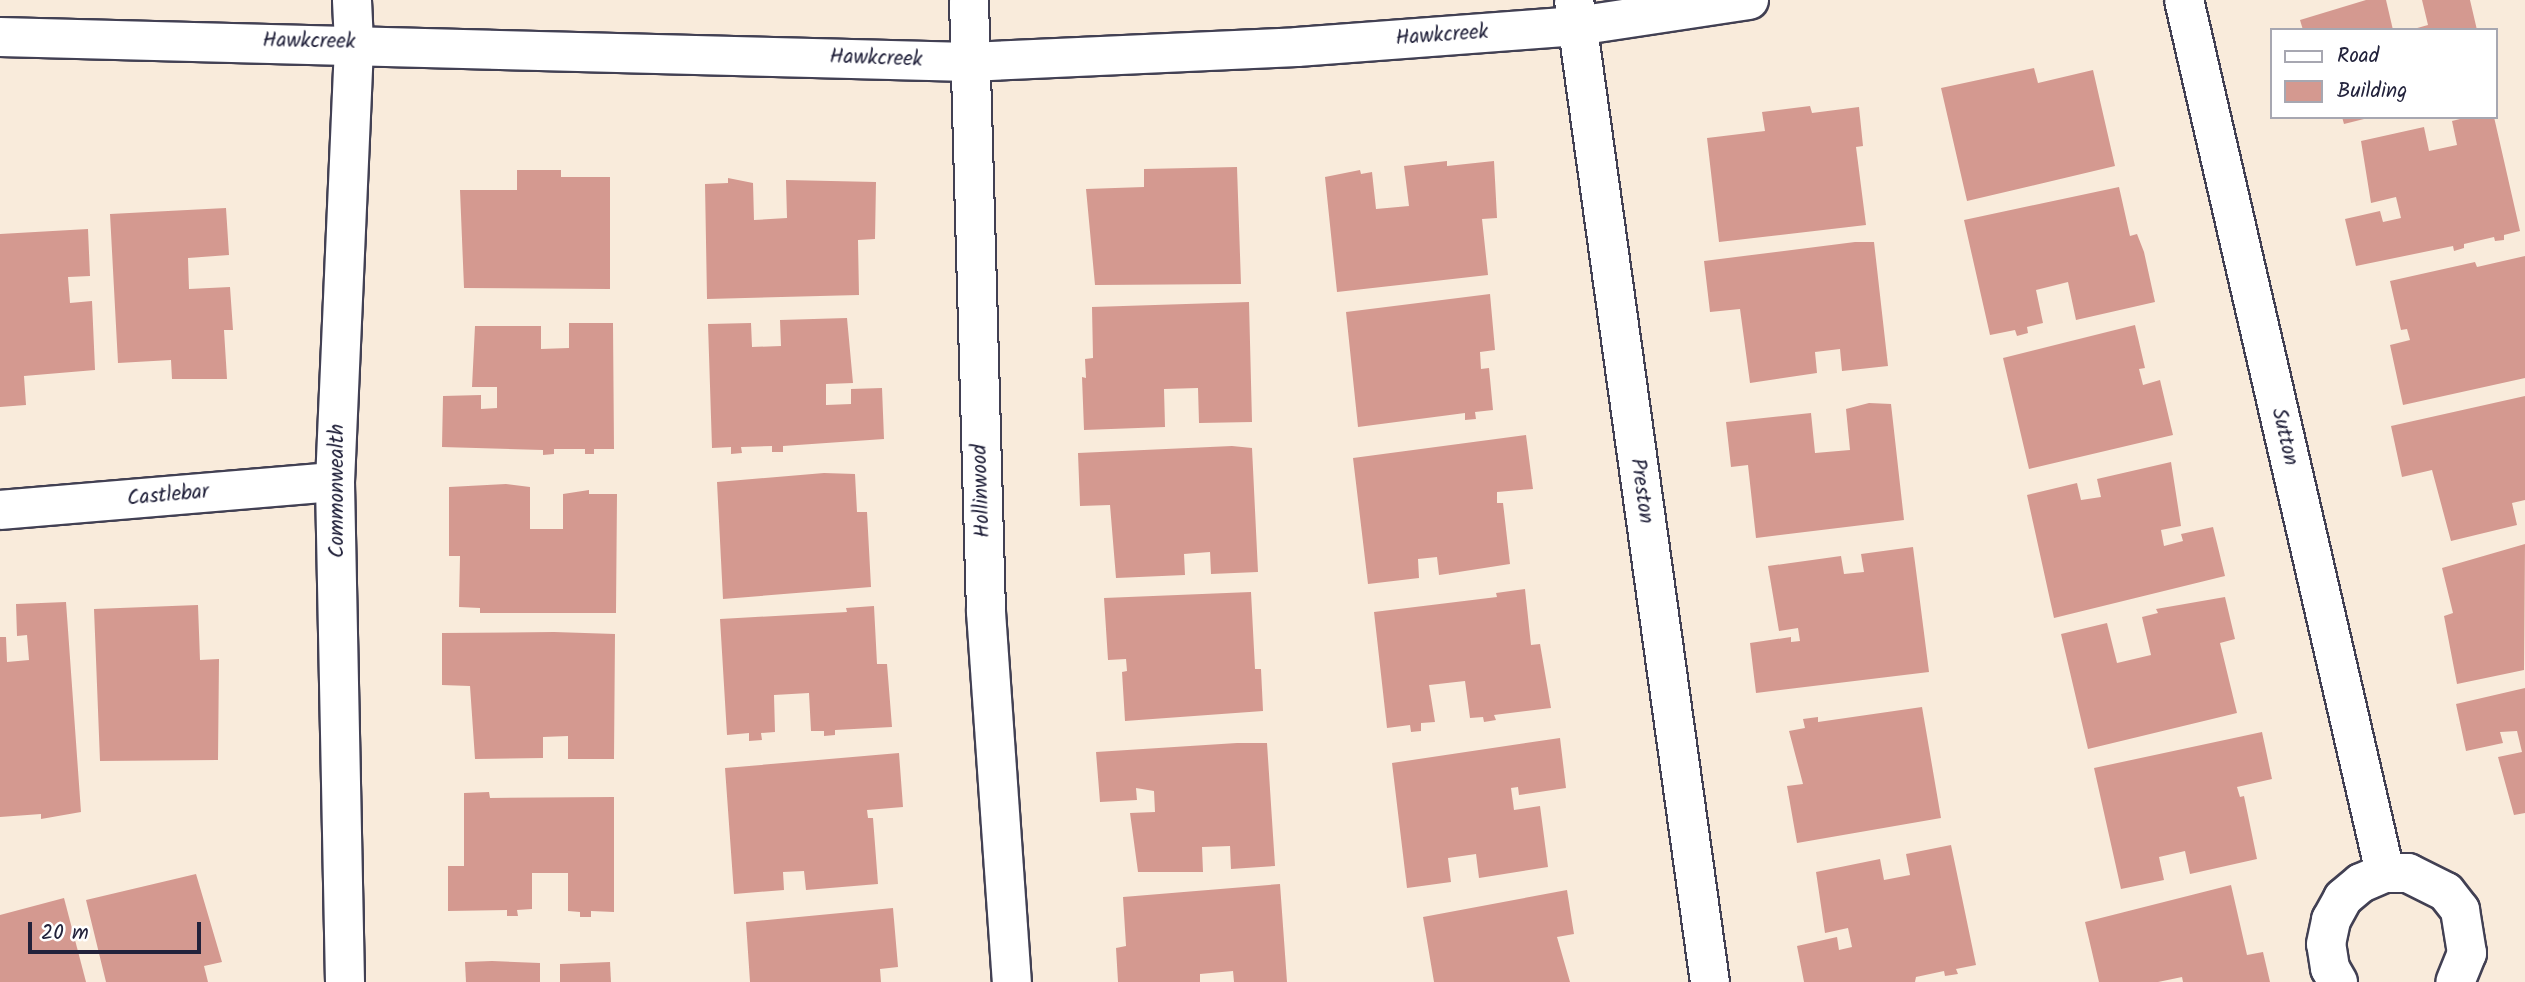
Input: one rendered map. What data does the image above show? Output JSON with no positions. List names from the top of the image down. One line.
{"streets":{"street":["Hawkcreek","Sutton","Commonwealth","Hollinwood","Preston","Castlebar"]},"crossings":[["Hawkcreek","Commonwealth"],["Hawkcreek","Hollinwood"],["Hawkcreek","Preston"],["Commonwealth","Castlebar"]],"legend":["Road","Building"],"scale_bar":"20 m"}
